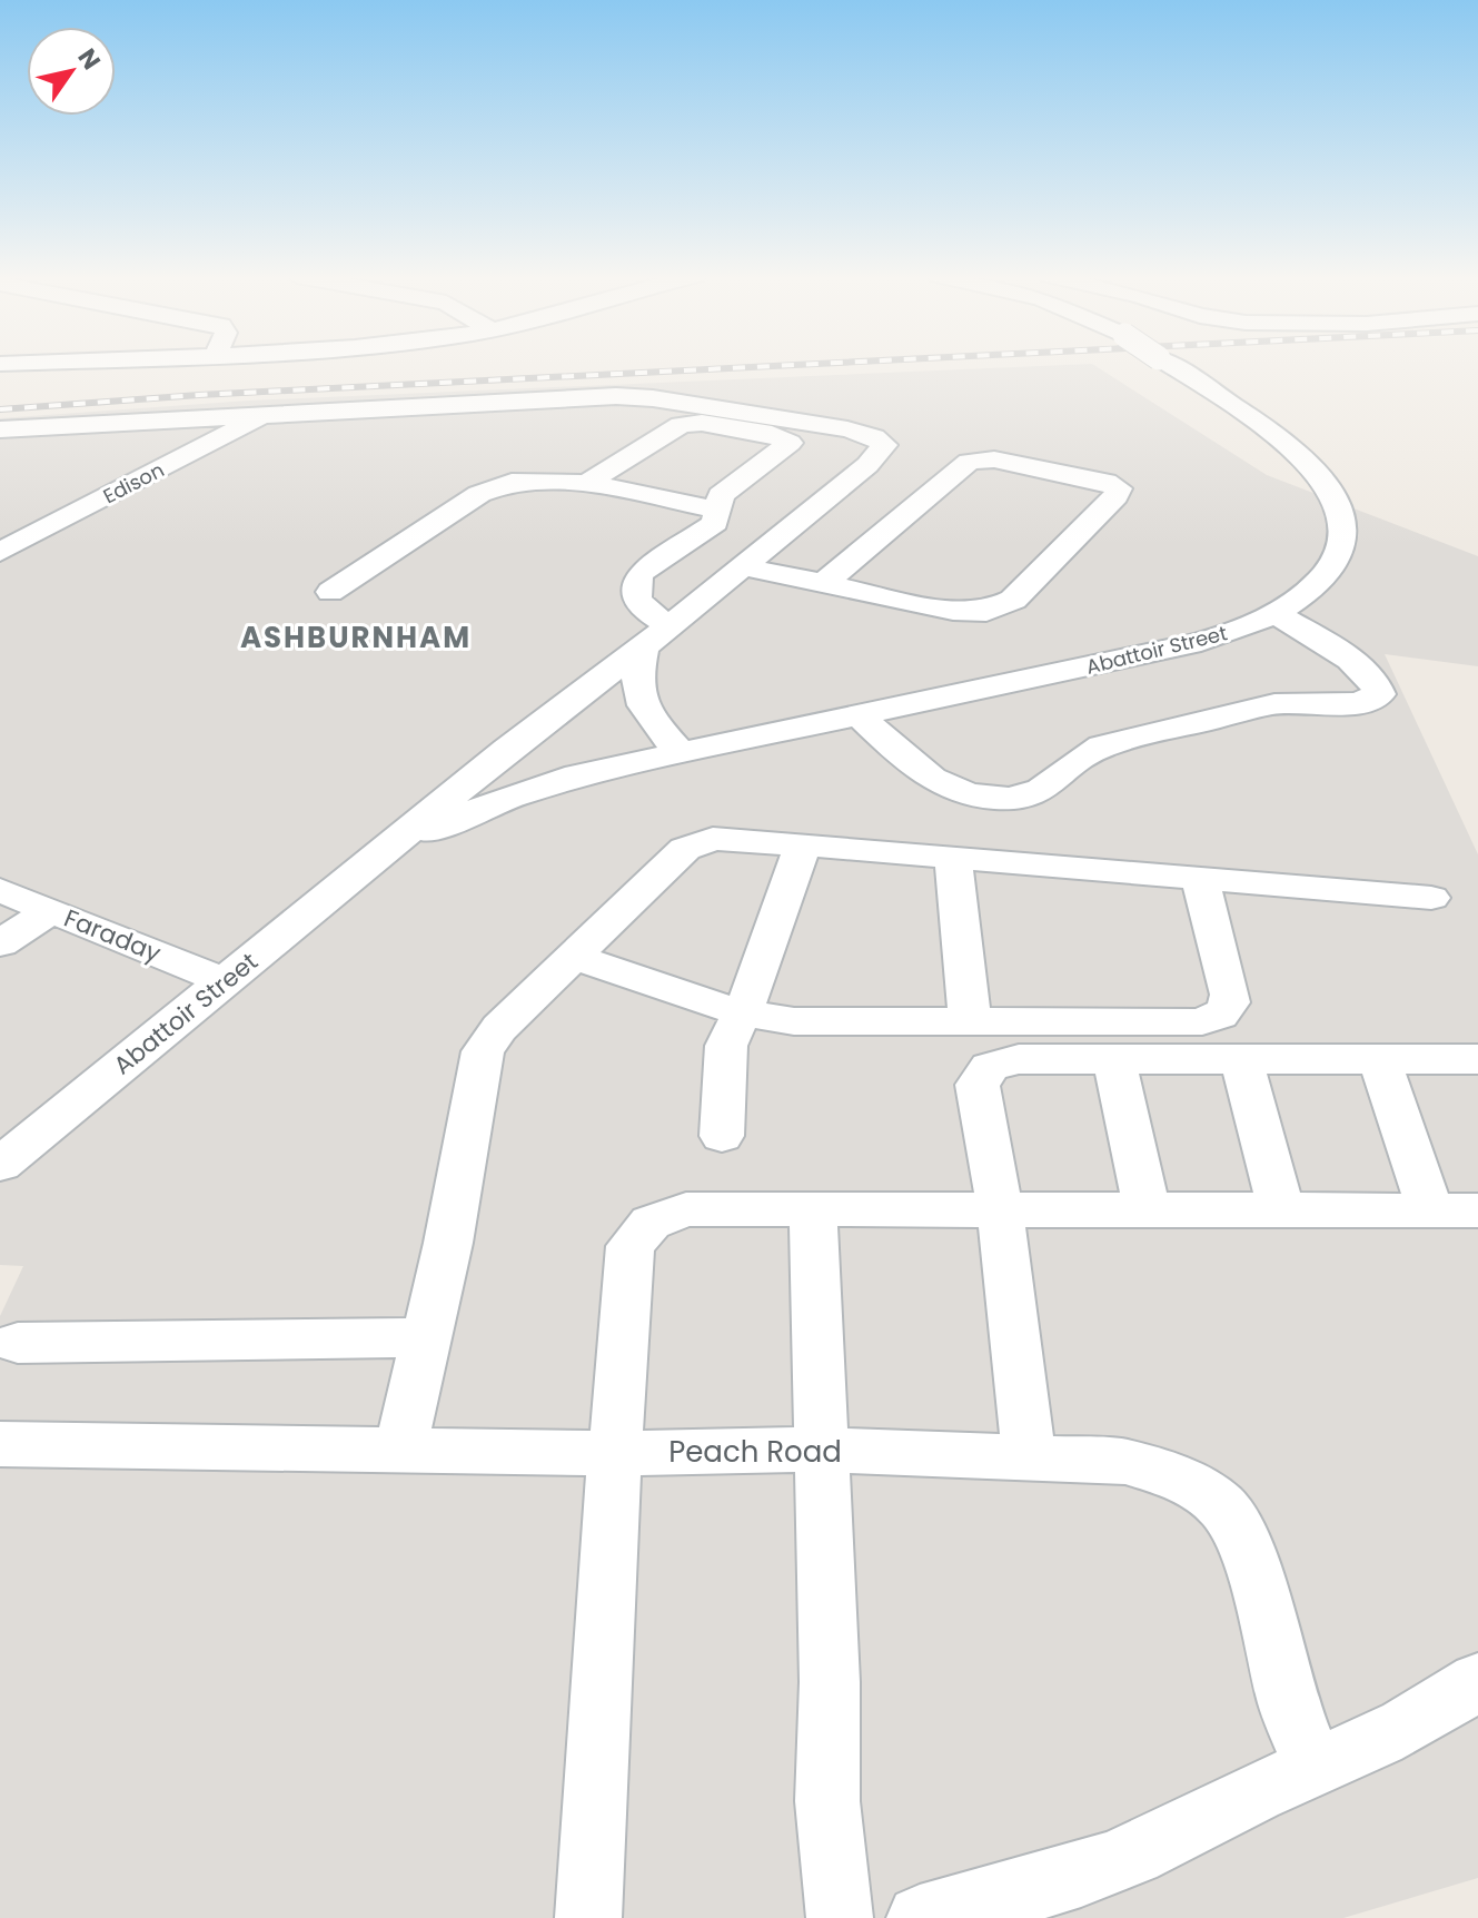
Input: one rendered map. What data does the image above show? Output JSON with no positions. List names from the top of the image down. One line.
{"streets":{"street":["Edison","Abattoir Street","Faraday","Peach Road"]},"crossings":[["Edison","Abattoir Street"],["Abattoir Street","Faraday"]],"districts":["ASHBURNHAM"],"north":"top right"}
